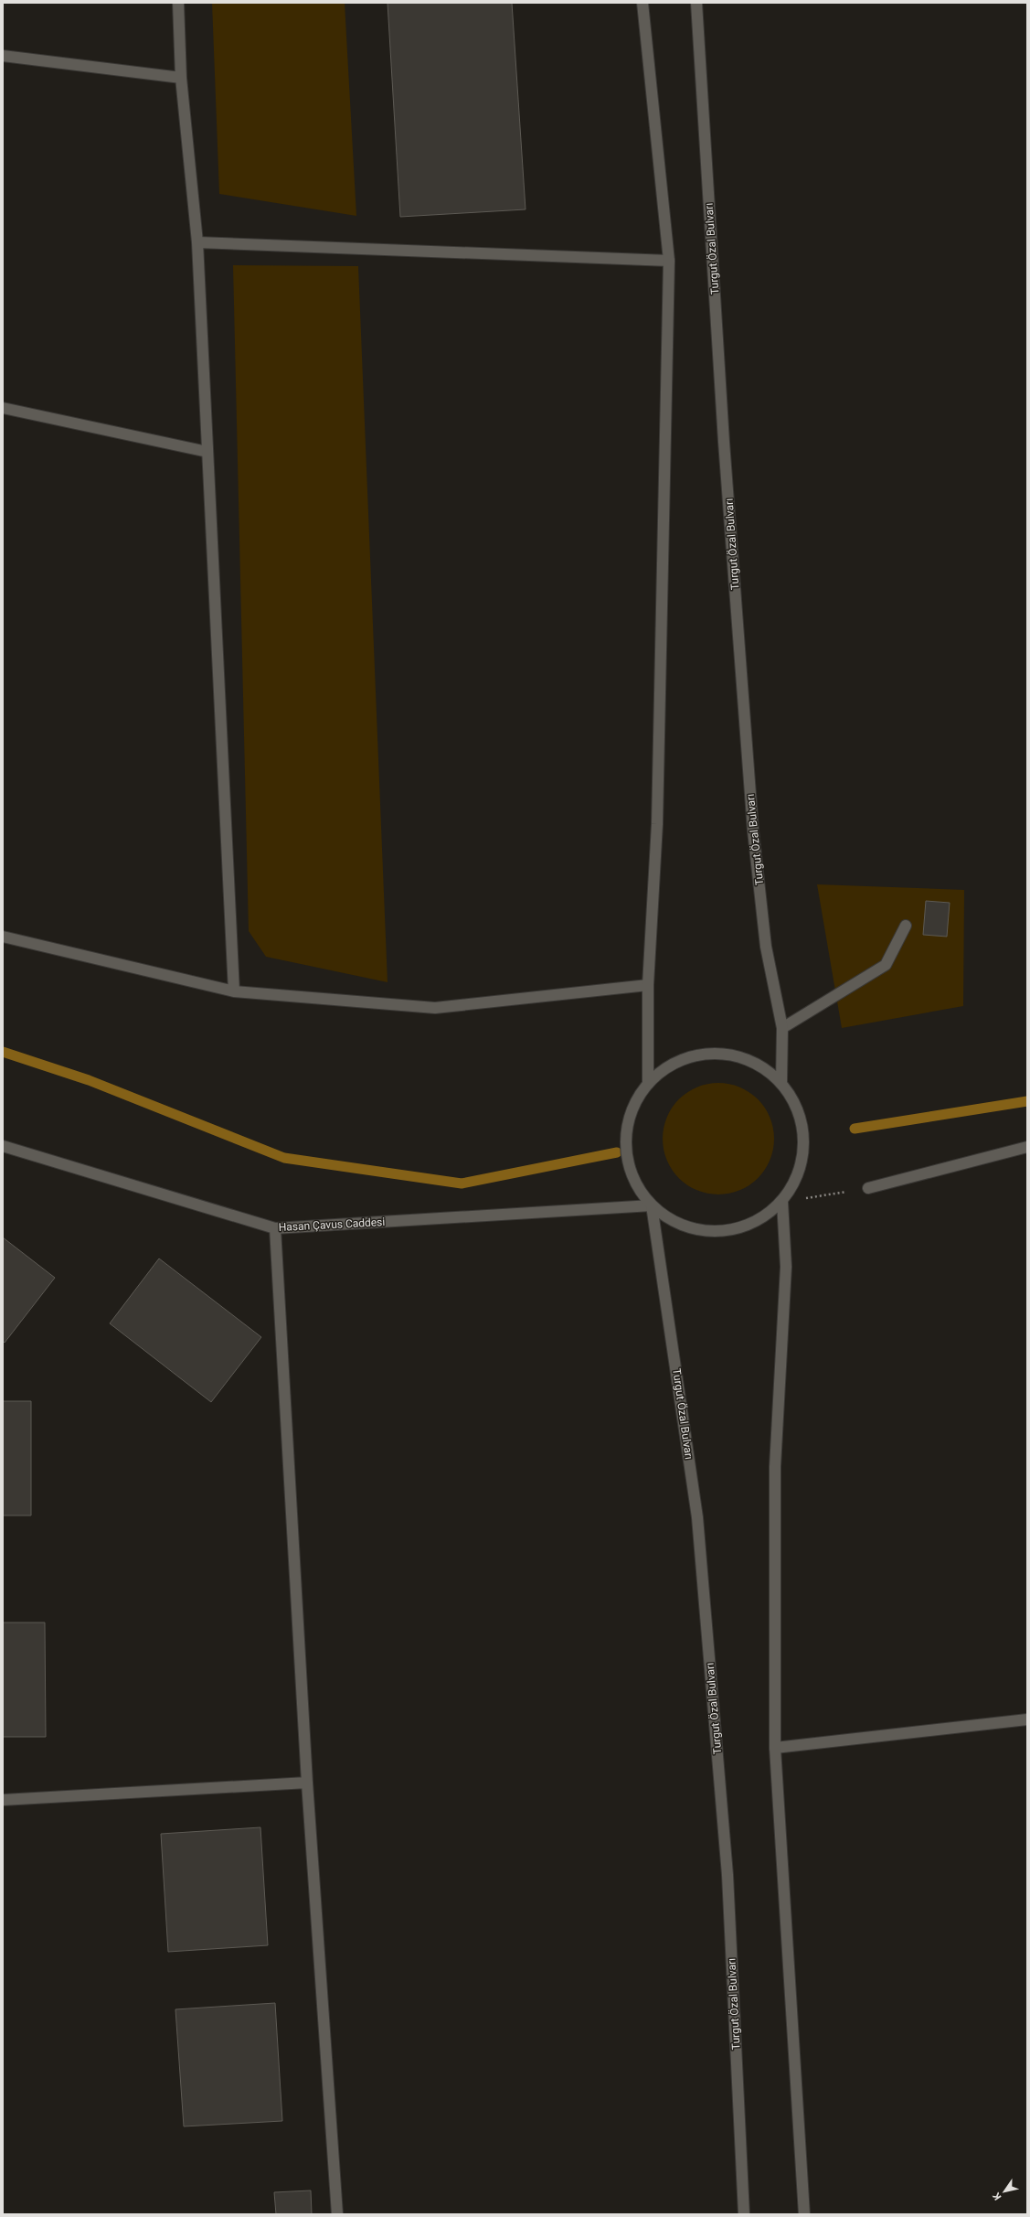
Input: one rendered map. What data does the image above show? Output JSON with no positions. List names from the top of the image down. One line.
{"streets":{"main road":["Turgut Özal Bulvarı","Hasan Çavus Caddesi"]},"crossings":[["Turgut Özal Bulvarı","Hasan Çavus Caddesi"]],"north":"bottom left"}
